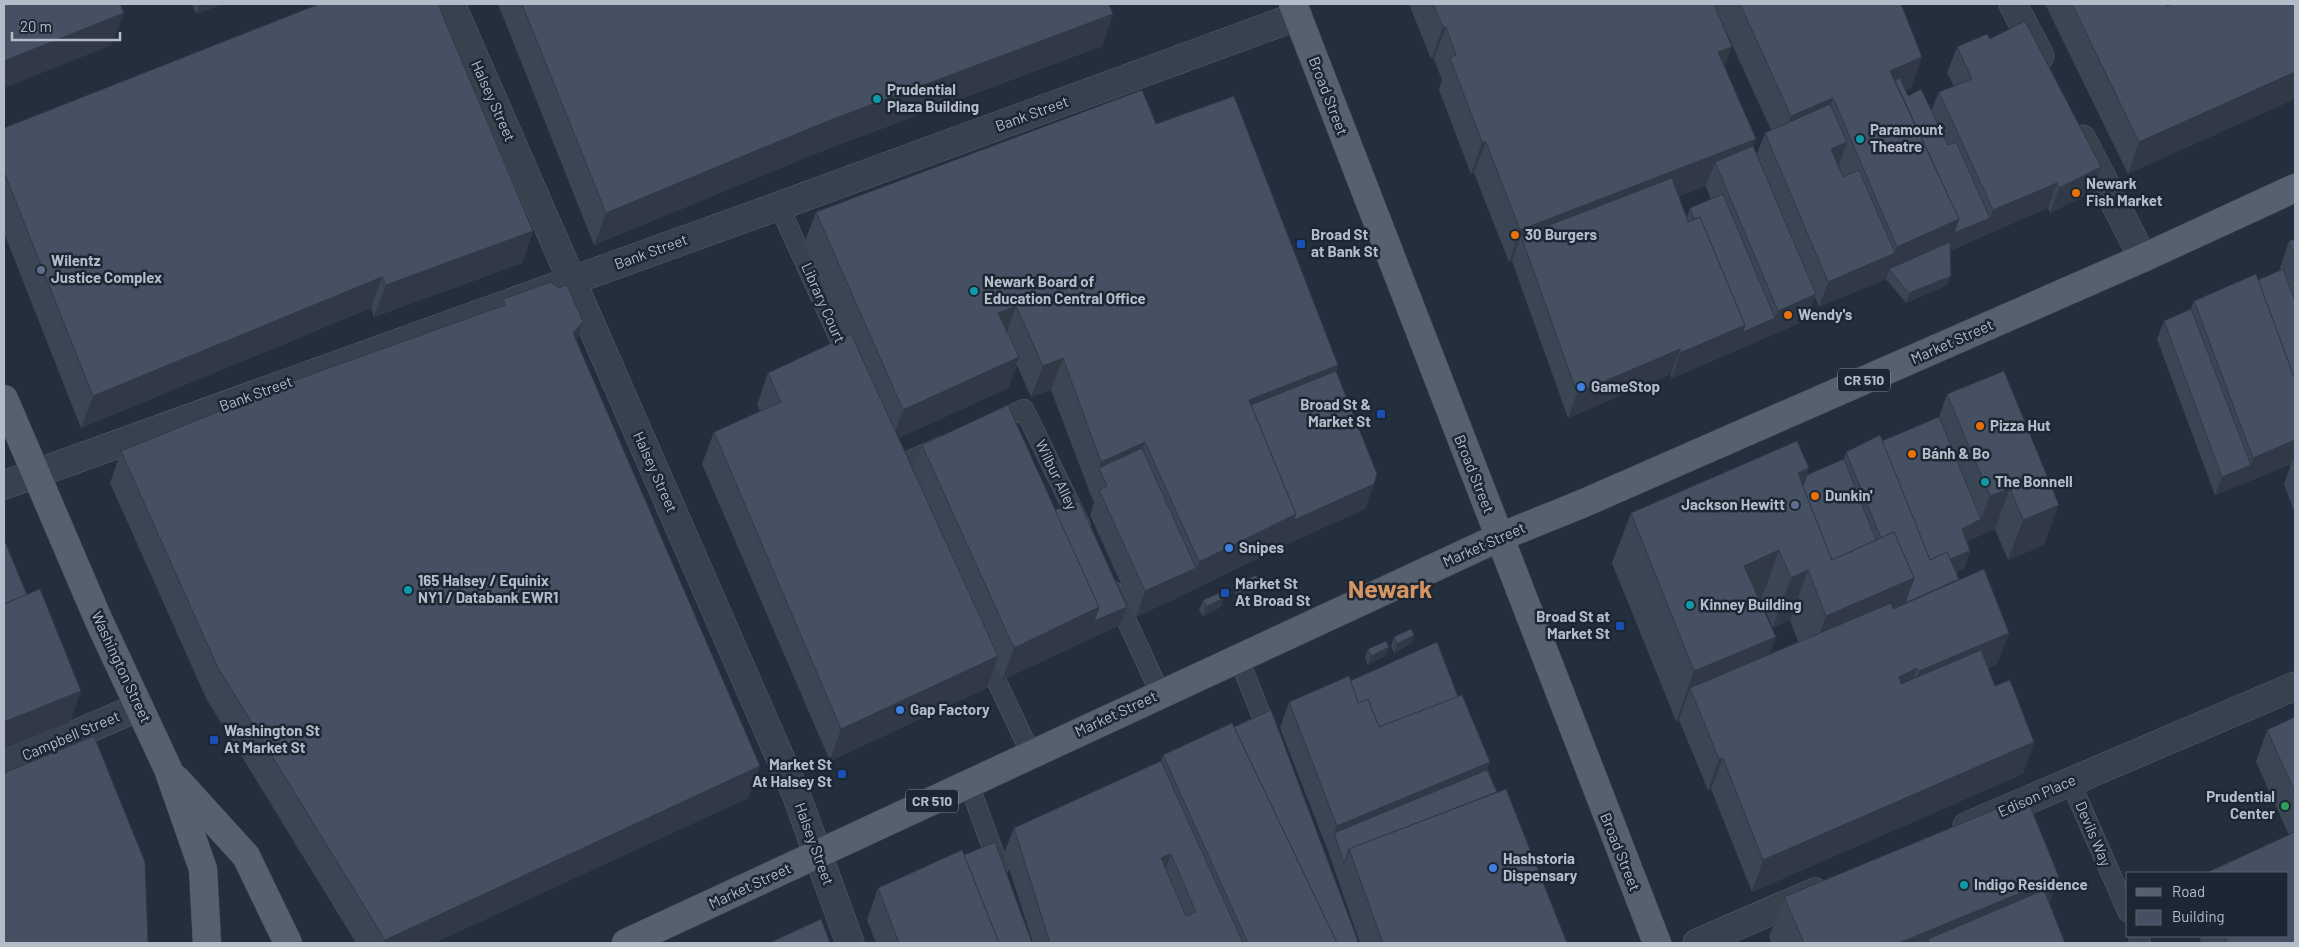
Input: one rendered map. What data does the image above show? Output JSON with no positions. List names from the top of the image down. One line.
{"streets":{"main road":["Broad Street","Market Street","CR 510","Washington Street"],"street":["Halsey Street","Bank Street","Campbell Street","Edison Place"],"lane":["Library Court","Wilbur Alley","Devils Way"]},"crossings":[["Broad Street","Bank Street"],["Broad Street","Market Street"],["Halsey Street","Bank Street"],["Halsey Street","Market Street"],["Bank Street","Library Court"],["Bank Street","Washington Street"],["Washington Street","Campbell Street"],["Edison Place","Devils Way"]],"districts":["Newark"],"places":{"other":["Prudential Plaza Building","Paramount Theatre","Newark Fish Market","30 Burgers","Wilentz Justice Complex","Newark Board of Education Central Office","Wendy's","GameStop","Pizza Hut","Bánh & Bo","The Bonnell","Dunkin'","Jackson Hewitt","Snipes","165 Halsey / Equinix NY1 / Databank EWR1","Kinney Building","Gap Factory","Prudential Center","Hashstoria Dispensary","Indigo Residence"],"transit":["Broad St at Bank St","Broad St & Market St","Market St At Broad St","Broad St at Market St","Washington St At Market St","Market St At Halsey St"]},"legend":["Road","Building"],"scale_bar":"20 m"}
